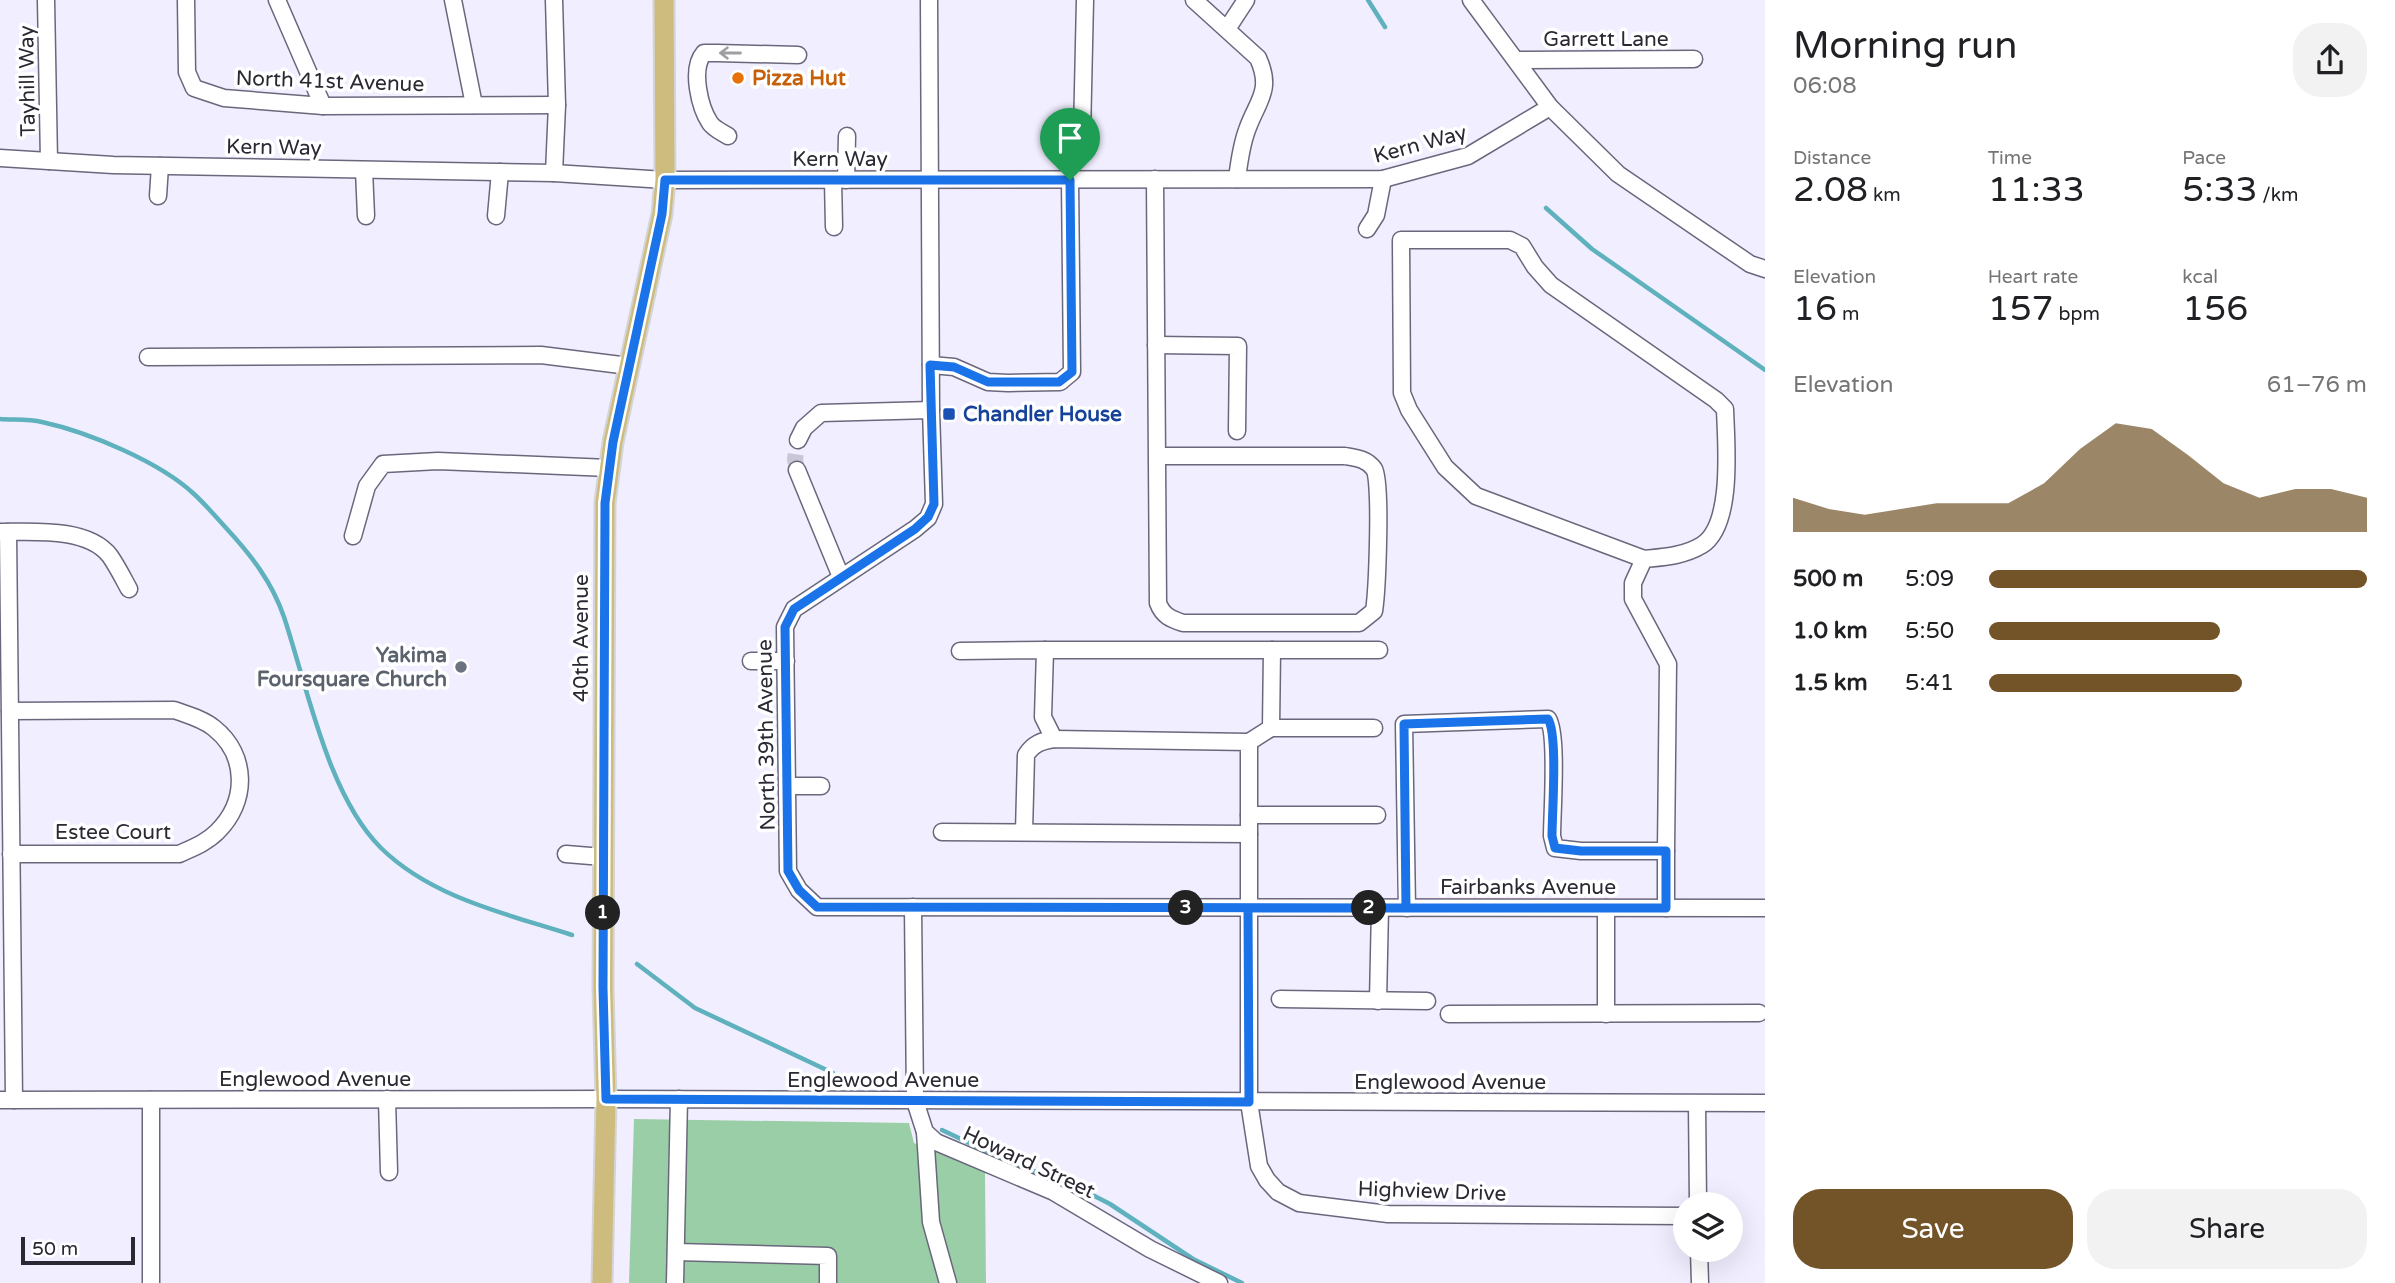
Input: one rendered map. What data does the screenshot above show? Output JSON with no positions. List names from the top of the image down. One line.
{"streets":{"main road":["40th Avenue"],"street":["Garrett Lane","Tayhill Way","North 41st Avenue","Kern Way","North 39th Avenue","Estee Court","Fairbanks Avenue","Englewood Avenue","Howard Street","Highview Drive"]},"crossings":[["Tayhill Way","Kern Way"],["Kern Way","40th Avenue"],["Kern Way","North 39th Avenue"],["40th Avenue","Englewood Avenue"],["North 39th Avenue","Fairbanks Avenue"],["Fairbanks Avenue","Highview Drive"],["Englewood Avenue","Highview Drive"]],"places":{"other":["Pizza Hut","Yakima Foursquare Church"],"transit":["Chandler House"]},"scale_bar":"50 m","page":{"heading":["Morning run","06:08"],"stats":[["Distance","2.08 km"],["Time","11:33"],["Pace","5:33 /km"],["Elevation","16 m"],["Heart rate","157 bpm"],["kcal","156"]],"chart":["Elevation","61–76 m"],"list":[{"name":"500 m","note":"5:09"},{"name":"1.0 km","note":"5:50"},{"name":"1.5 km","note":"5:41"}],"pins":["2","3","1"],"buttons":["Save","Share"],"scale":"50 m"}}
